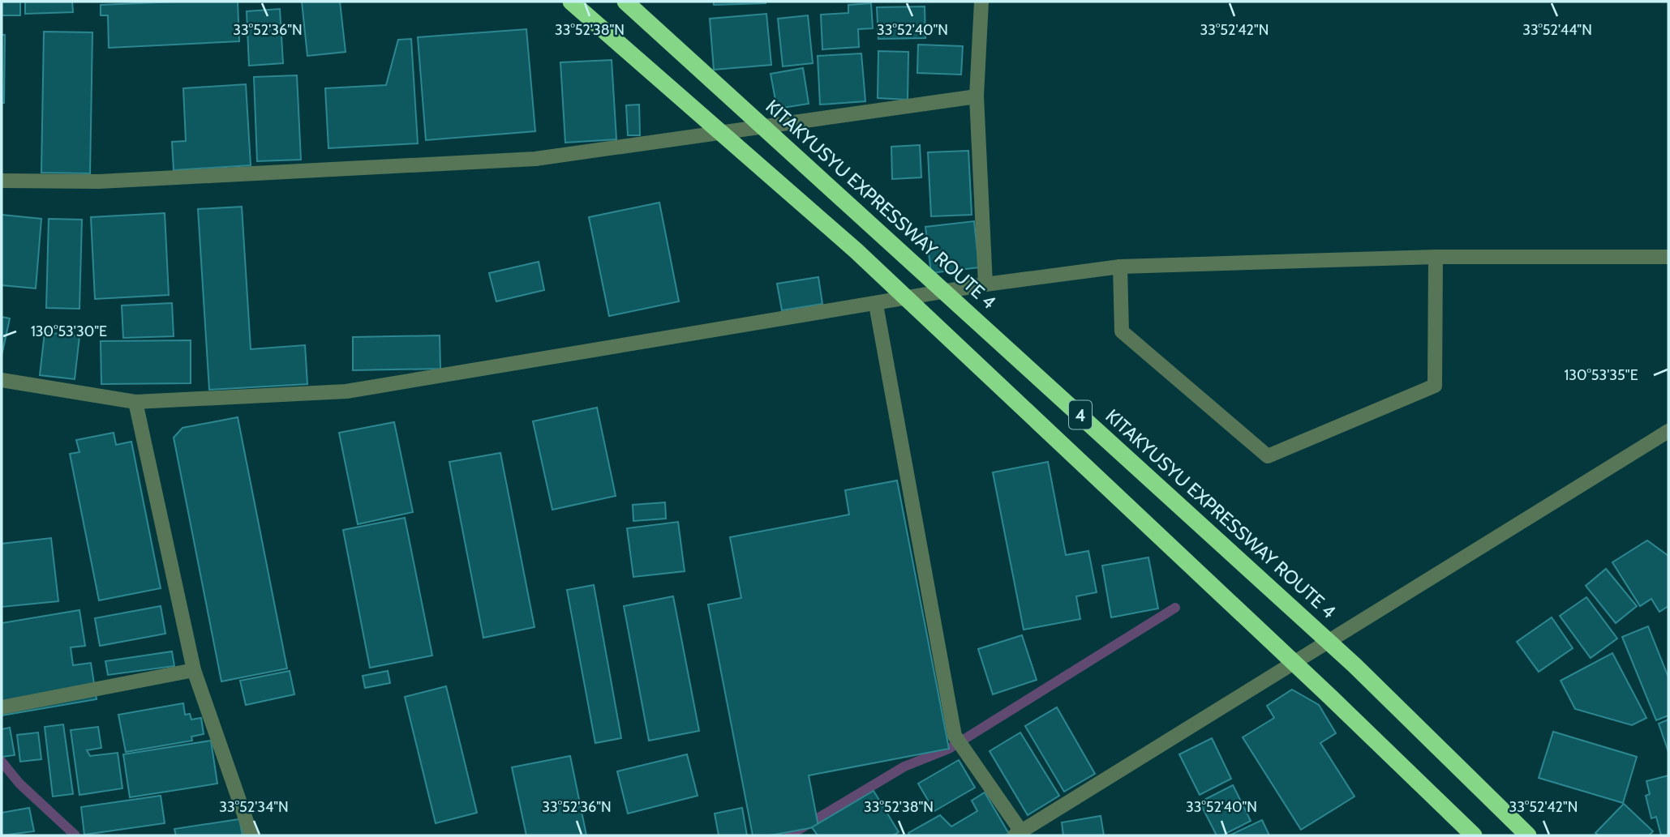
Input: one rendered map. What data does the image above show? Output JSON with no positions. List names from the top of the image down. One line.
{"streets":{"highway":["KITAKYUSYU EXPRESSWAY ROUTE 4","4"]},"coordinates":["33°52'44\"N","33°52'36\"N","33°52'38\"N","33°52'40\"N","33°52'42\"N","130°53'30\"E","130°53'35\"E","33°52'34\"N"]}
